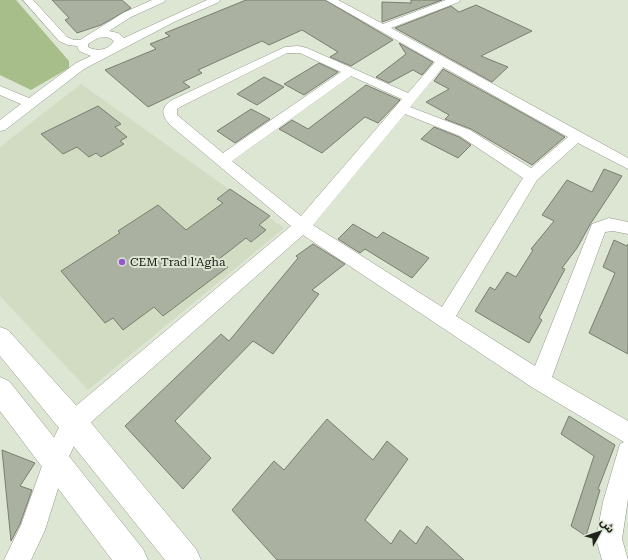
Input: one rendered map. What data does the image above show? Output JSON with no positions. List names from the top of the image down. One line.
{"places":["CEM Trad l'Agha"],"north":"top right"}
